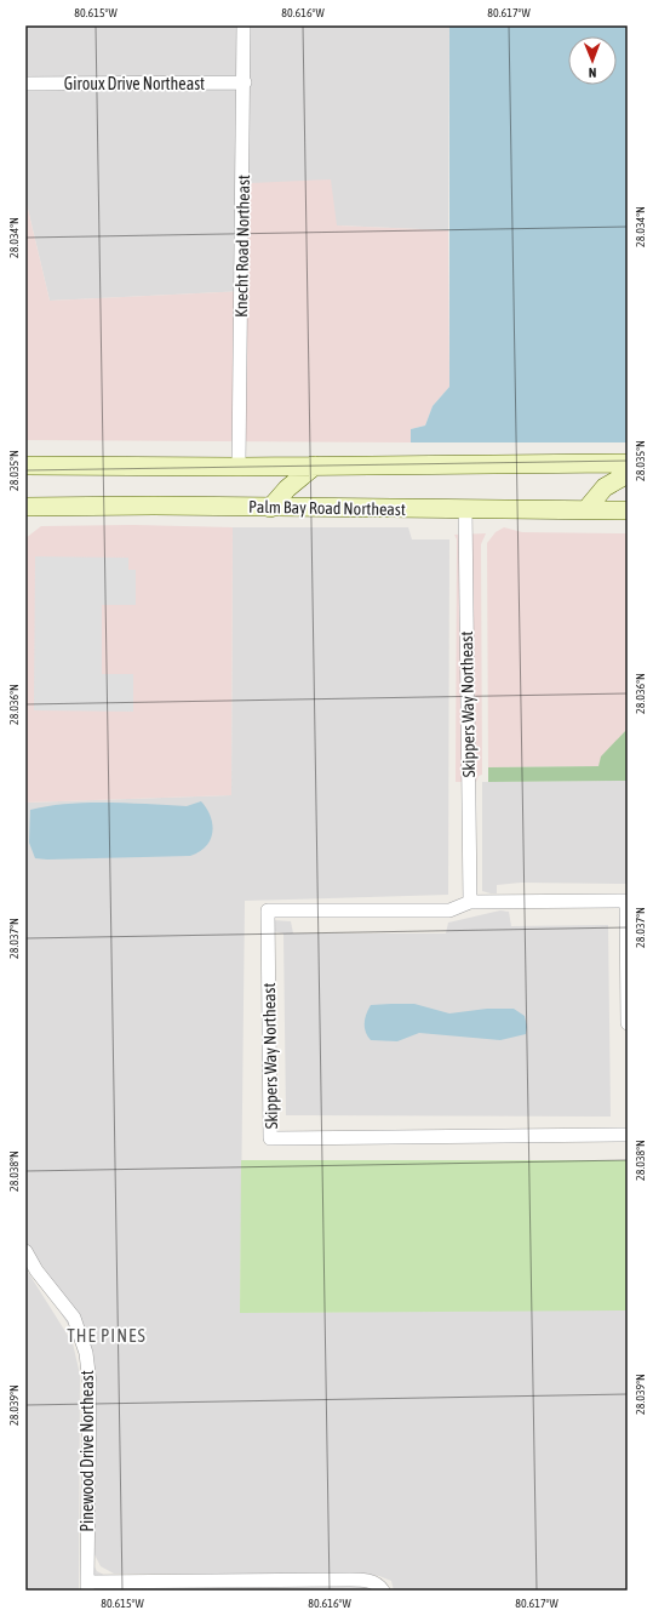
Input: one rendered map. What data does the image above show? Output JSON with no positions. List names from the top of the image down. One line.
{"streets":{"main road":["Palm Bay Road Northeast"],"street":["Giroux Drive Northeast","Knecht Road Northeast","Skippers Way Northeast","Pinewood Drive Northeast"]},"crossings":[["Giroux Drive Northeast","Knecht Road Northeast"],["Palm Bay Road Northeast","Skippers Way Northeast"]],"districts":["THE PINES"],"north":"bottom","coordinates":["80.615°W","80.616°W","80.617°W","28.034°N","28.035°N","28.036°N","28.037°N","28.038°N","28.039°N"]}
